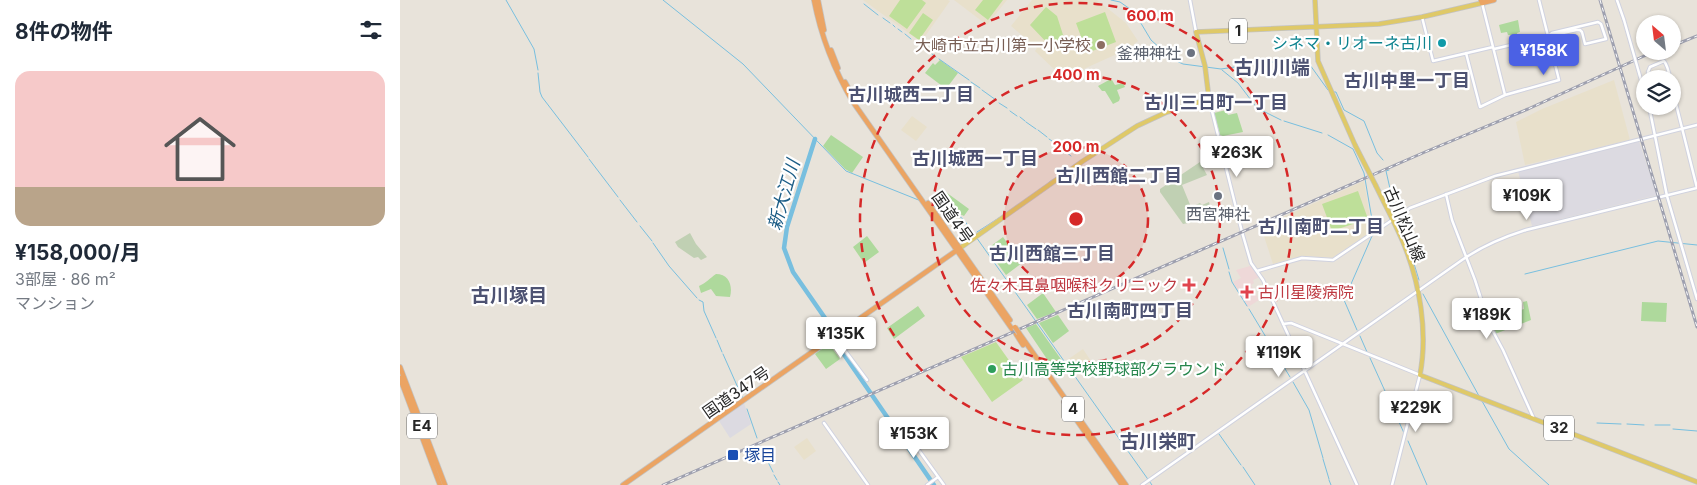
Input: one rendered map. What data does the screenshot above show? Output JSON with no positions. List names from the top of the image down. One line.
{"streets":{"highway":["国道4号","国道347号","4","E4"],"main road":["1","古川松山線","32"]},"crossings":[["1","古川松山線"],["国道4号","国道347号"],["古川松山線","32"]],"districts":["古川川端","古川中里一丁目","古川城西二丁目","古川三日町一丁目","古川城西一丁目","古川西館二丁目","古川南町二丁目","古川西館三丁目","古川塚目","古川南町四丁目","古川栄町"],"water":["新大江川"],"places":{"other":["シネマ・リオーネ古川","大崎市立古川第一小学校","釜神神社","西宮神社","古川高等学校野球部グラウンド"],"health":["佐々木耳鼻咽喉科クリニック","古川星陵病院"],"transit":["塚目"]},"north":"top left","page":{"heading":"8件の物件","price":["¥158K","¥263K","¥109K","¥189K","¥135K","¥119K","¥229K","¥153K"],"list":[{"name":"¥158,000/月","note":"3部屋 · 86 m² · マンション"}]},"rings":["600 m","400 m","200 m"]}
